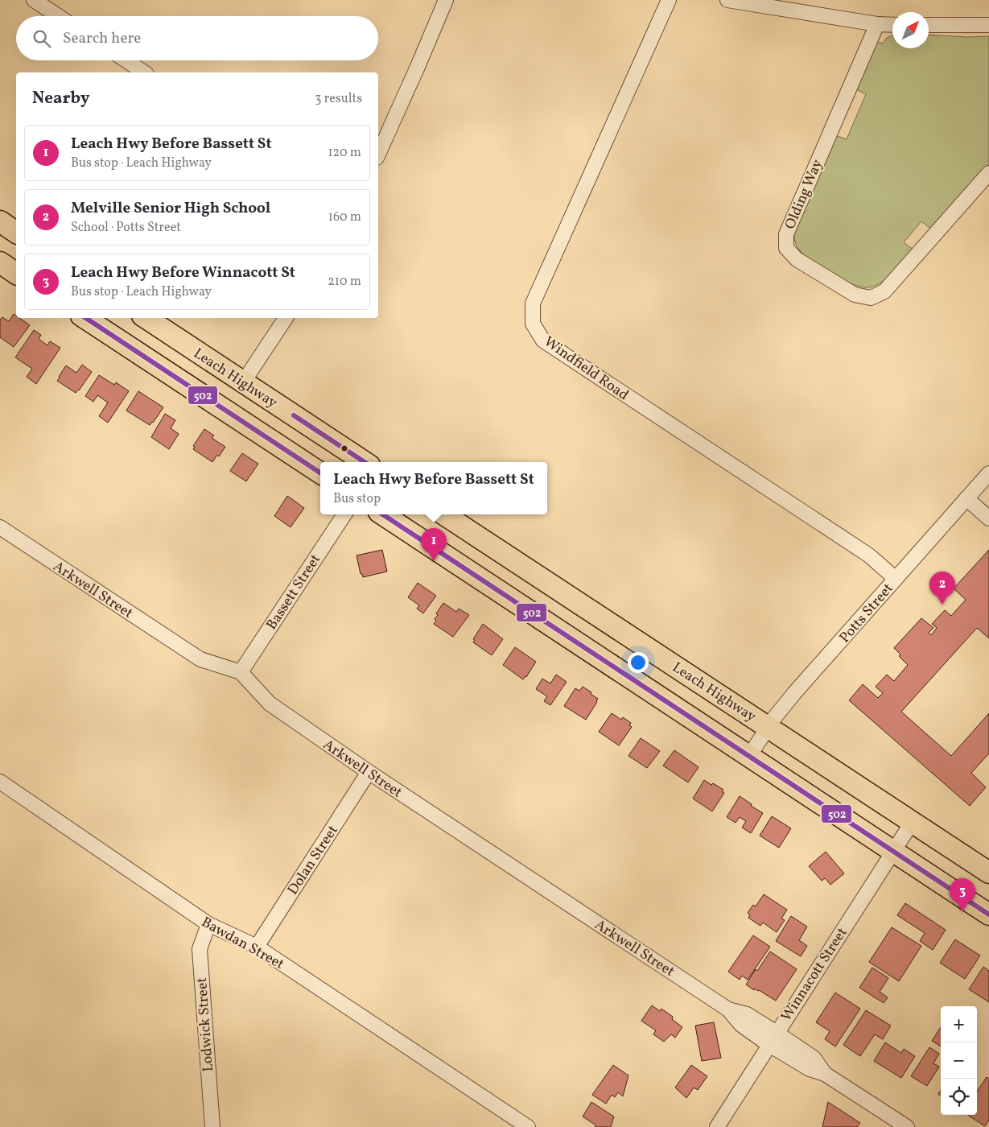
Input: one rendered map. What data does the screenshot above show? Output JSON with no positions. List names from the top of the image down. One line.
{"streets":{"highway":["Leach Highway"],"street":["Olding Way","Windfield Road","Arkwell Street","Bassett Street","Potts Street","Dolan Street","Bawdan Street","Winnacott Street","Lodwick Street"]},"crossings":[["Windfield Road","Potts Street"],["Leach Highway","Potts Street"],["Leach Highway","Winnacott Street"],["Arkwell Street","Bassett Street"],["Arkwell Street","Dolan Street"],["Arkwell Street","Winnacott Street"],["Dolan Street","Bawdan Street"],["Bawdan Street","Lodwick Street"]],"lines":["transit line 502"],"north":"top right","page":{"search":"Search here","heading":["Nearby","3 results"],"list":[{"mark":"1","name":"Leach Hwy Before Bassett St","note":"Bus stop · Leach Highway","value":"120 m"},{"mark":"2","name":"Melville Senior High School","note":"School · Potts Street","value":"160 m"},{"mark":"3","name":"Leach Hwy Before Winnacott St","note":"Bus stop · Leach Highway","value":"210 m"}],"popup":["Leach Hwy Before Bassett St","Bus stop"],"pins":["1","2","3"],"map_buttons":["+","−"]}}
